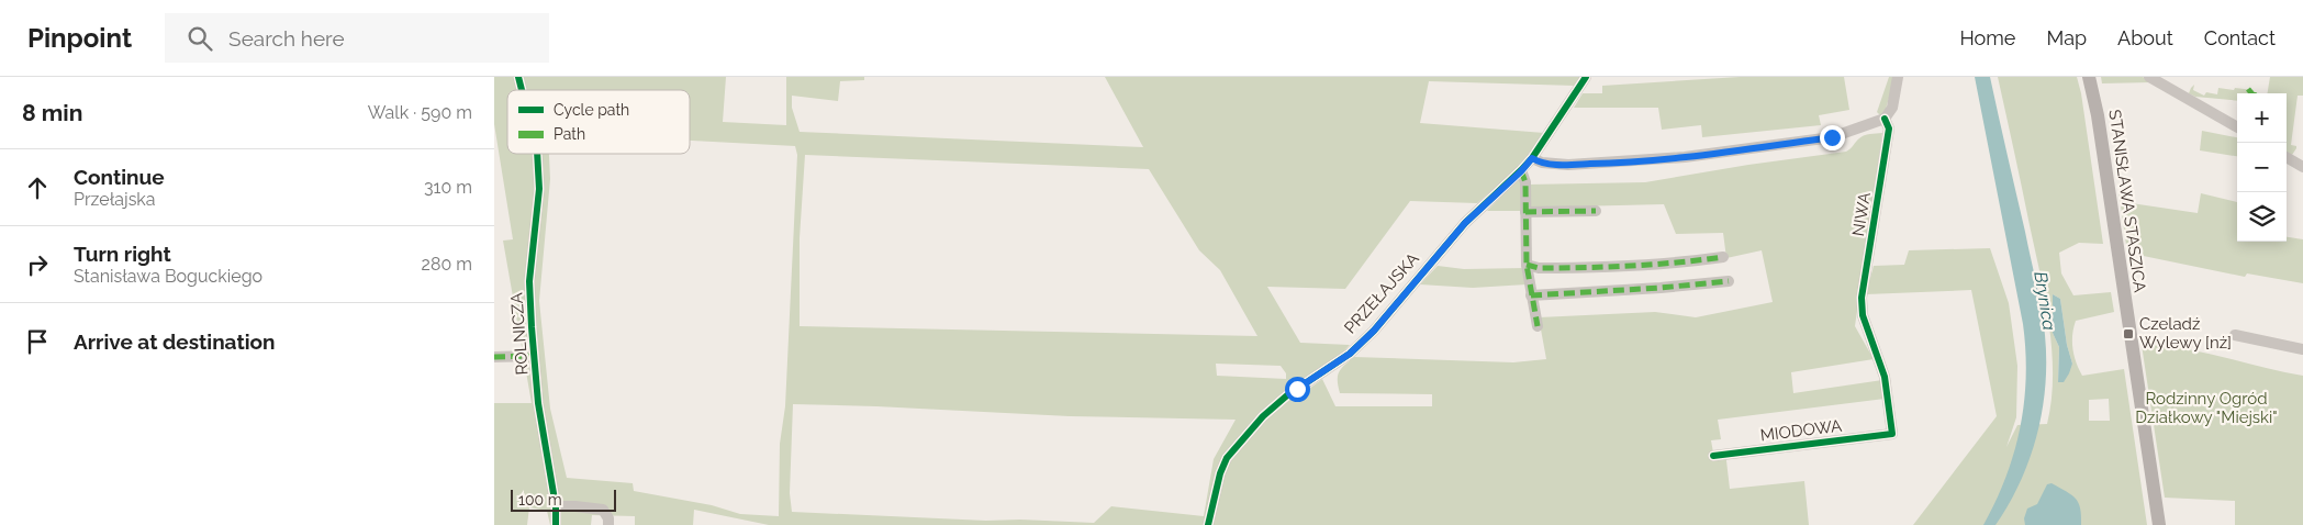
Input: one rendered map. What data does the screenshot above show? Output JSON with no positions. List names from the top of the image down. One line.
{"streets":{"main road":["STANISŁAWA STASZICA"],"street":["NIWA","PRZEŁAJSKA","ROLNICZA","MIODOWA"]},"crossings":[["NIWA","MIODOWA"]],"water":["Brynica"],"parks":["Rodzinny Ogród Działkowy \"Miejski\""],"places":{"transit":["Czeladź Wylewy [nż]"]},"legend":["Cycle path","Path"],"scale_bar":"100 m","page":{"header":"Pinpoint","search":"Search here","nav":["Home","Map","About","Contact"],"heading":["8 min","Walk · 590 m"],"map_buttons":["+","−"],"list":[["Continue","Przełajska","310 m"],["Turn right","Stanisława Boguckiego","280 m"],"Arrive at destination"],"scale":"100 m"}}
